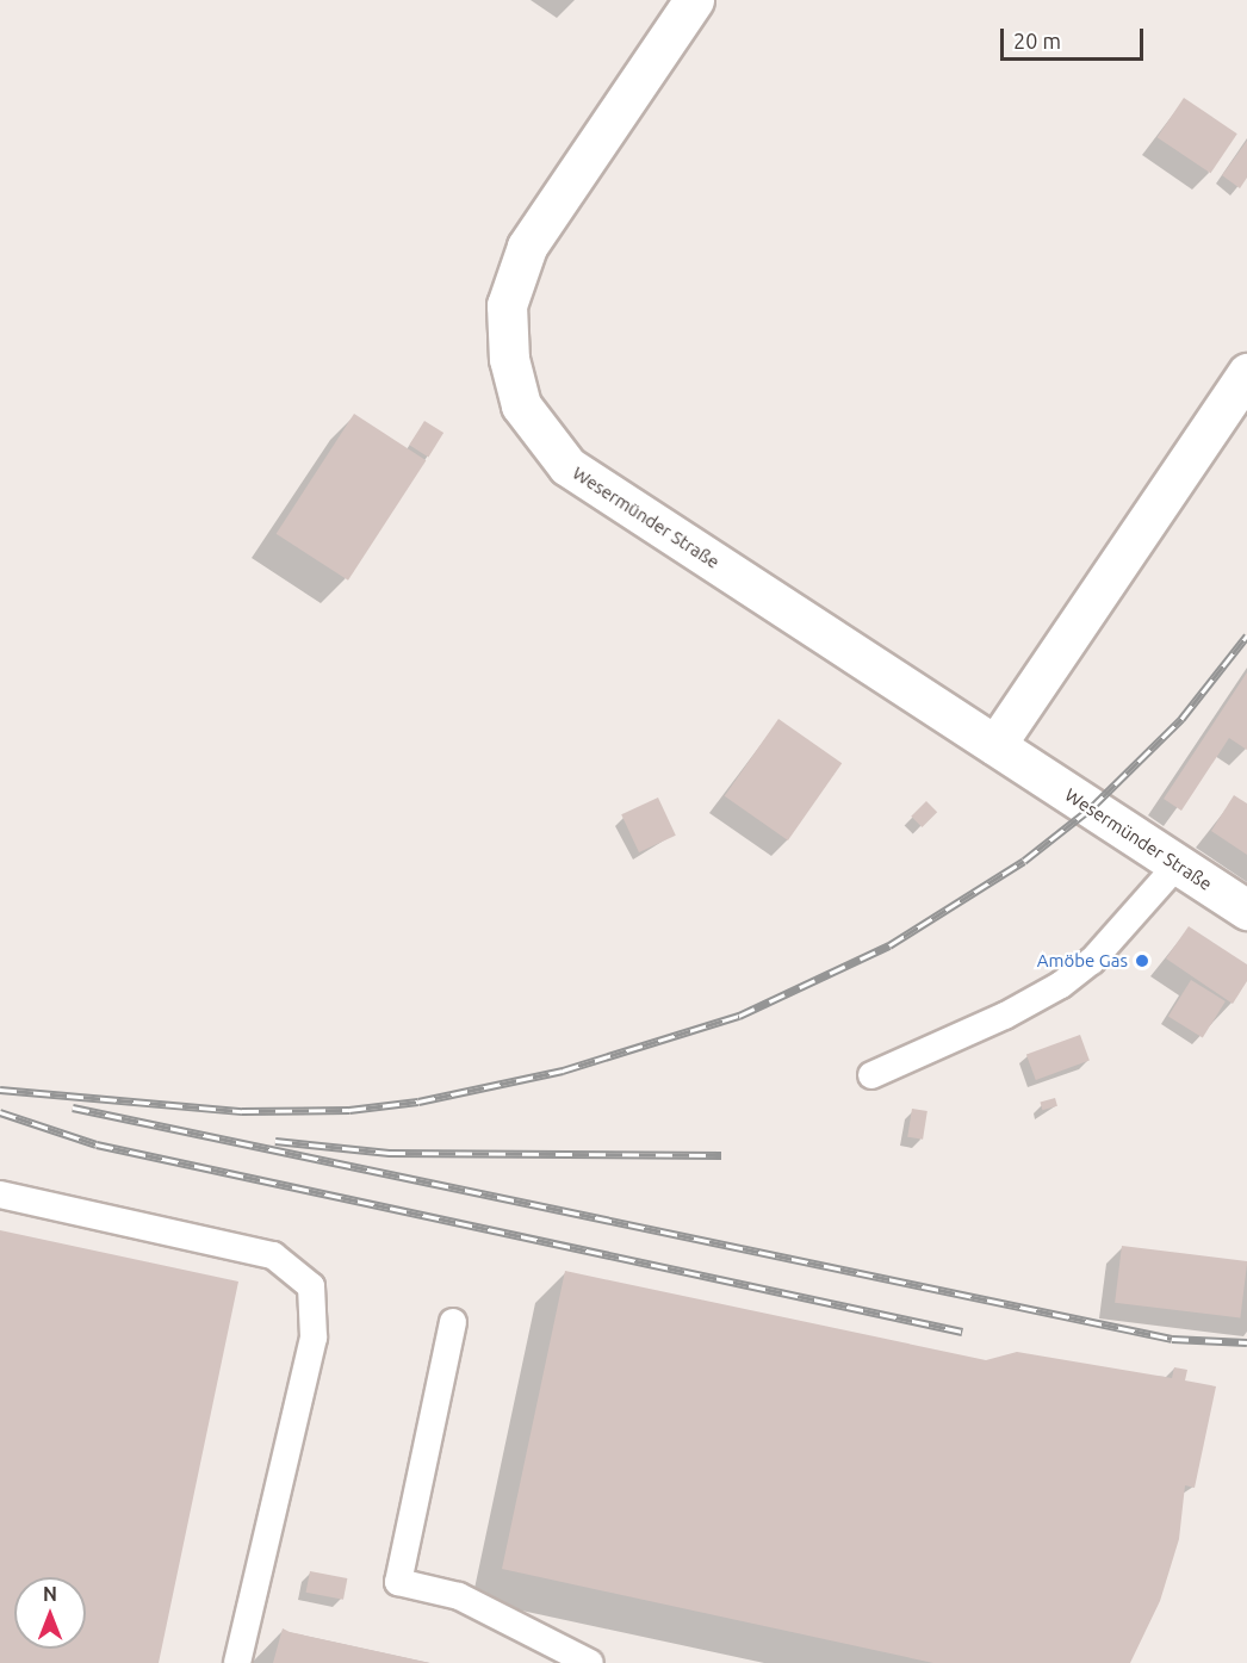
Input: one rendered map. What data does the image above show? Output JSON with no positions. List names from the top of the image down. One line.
{"streets":{"street":["Wesermünder Straße"]},"places":["Amöbe Gas"],"scale_bar":"20 m","north":"top"}
